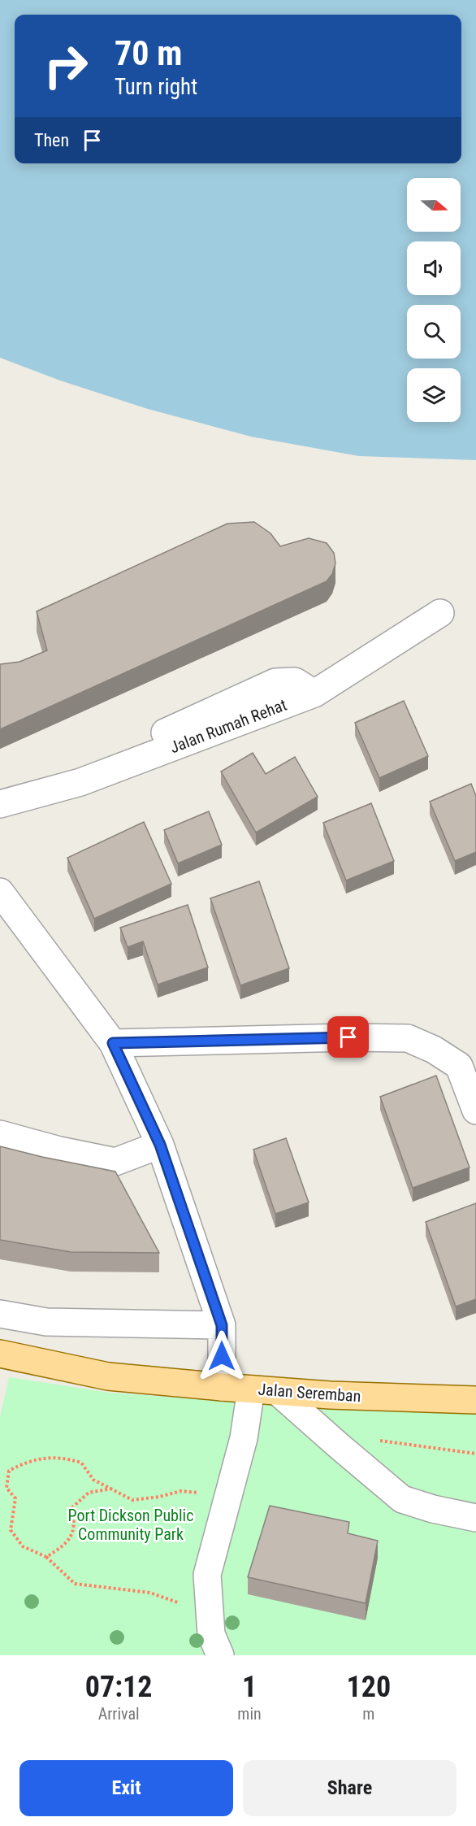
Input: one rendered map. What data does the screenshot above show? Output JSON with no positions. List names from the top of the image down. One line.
{"streets":{"main road":["Jalan Seremban"],"street":["Jalan Rumah Rehat"]},"parks":["Port Dickson Public Community Park"],"north":"right","page":{"turn":["70 m","Turn right"],"then":"Then","eta":["07:12","Arrival","1","min","120","m"],"buttons":["Exit","Share"]}}
